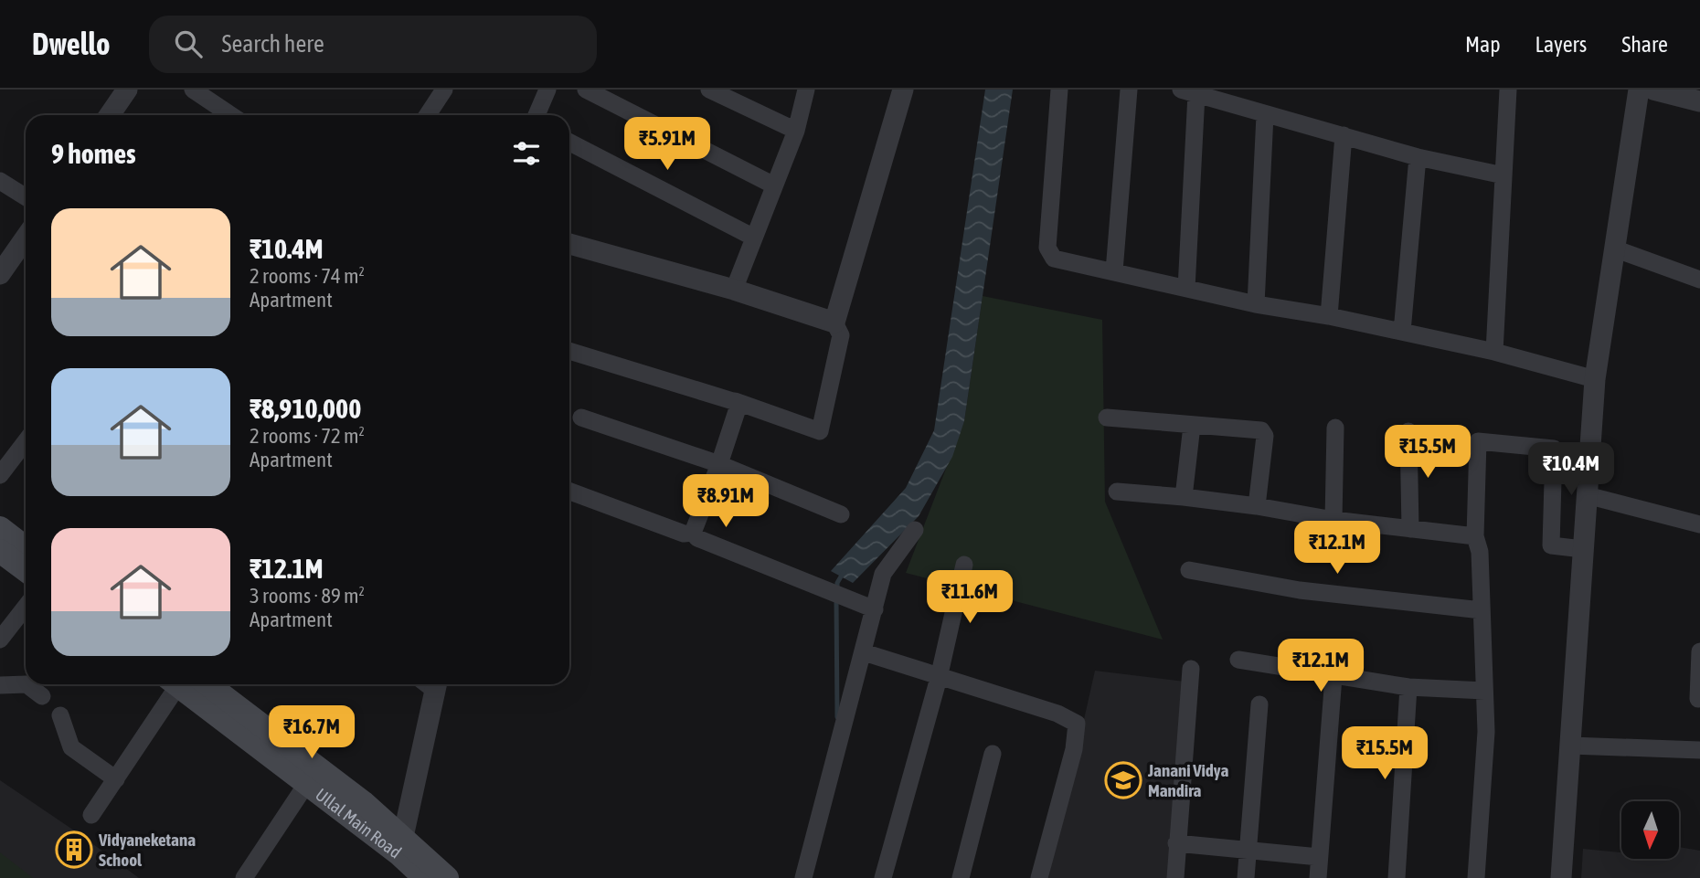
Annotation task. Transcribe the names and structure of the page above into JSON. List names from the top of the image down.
{
  "streets": {
    "main road": ["Ullal Main Road"]
  },
  "places": {
    "school or university": ["Janani Vidya Mandira"],
    "building": ["Vidyaneketana School"]
  },
  "north": "bottom",
  "page": {
    "header": "Dwello",
    "search": "Search here",
    "nav": ["Map", "Layers", "Share"],
    "heading": "9 homes",
    "price": [
      "₹5.91M",
      "₹15.5M",
      "₹10.4M",
      "₹8.91M",
      "₹12.1M",
      "₹11.6M",
      "₹12.1M",
      "₹16.7M",
      "₹15.5M"
    ],
    "list": [
      {
        "name": "₹10.4M",
        "note": "2 rooms · 74 m² · Apartment"
      },
      {
        "name": "₹8,910,000",
        "note": "2 rooms · 72 m² · Apartment"
      },
      {
        "name": "₹12.1M",
        "note": "3 rooms · 89 m² · Apartment"
      }
    ]
  }
}
